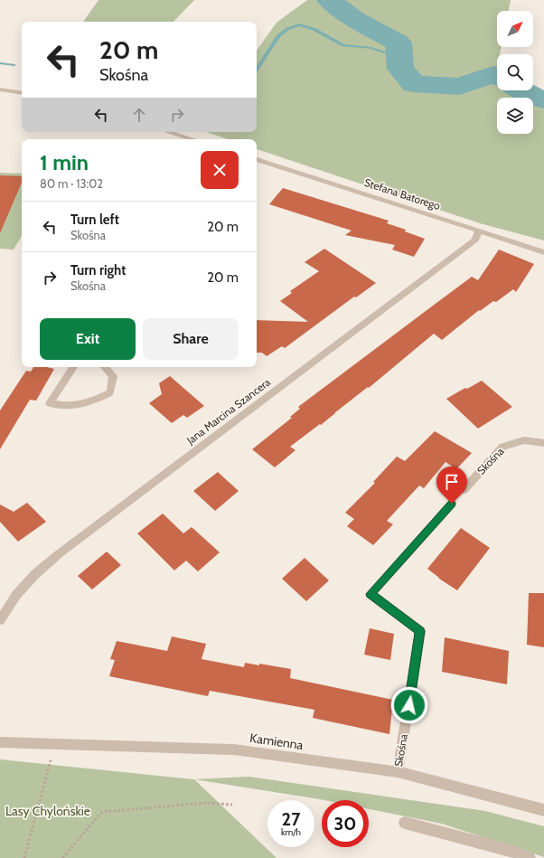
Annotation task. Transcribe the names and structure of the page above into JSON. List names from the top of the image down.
{
  "streets": {
    "street": [
      "Stefana Batorego",
      "Jana Marcina Szancera",
      "Skośna",
      "Kamienna"
    ]
  },
  "crossings": [
    ["Stefana Batorego", "Jana Marcina Szancera"],
    ["Skośna", "Kamienna"]
  ],
  "parks": ["Lasy Chylońskie"],
  "north": "top right",
  "page": {
    "turn": ["20 m", "Skośna"],
    "heading": ["1 min", "80 m · 13:02"],
    "list": [
      {
        "name": "Turn left",
        "note": "Skośna",
        "value": "20 m"
      },
      {
        "name": "Turn right",
        "note": "Skośna",
        "value": "20 m"
      }
    ],
    "buttons": ["Exit", "Share"],
    "speed": "27 km/h",
    "limit": "30"
  }
}
